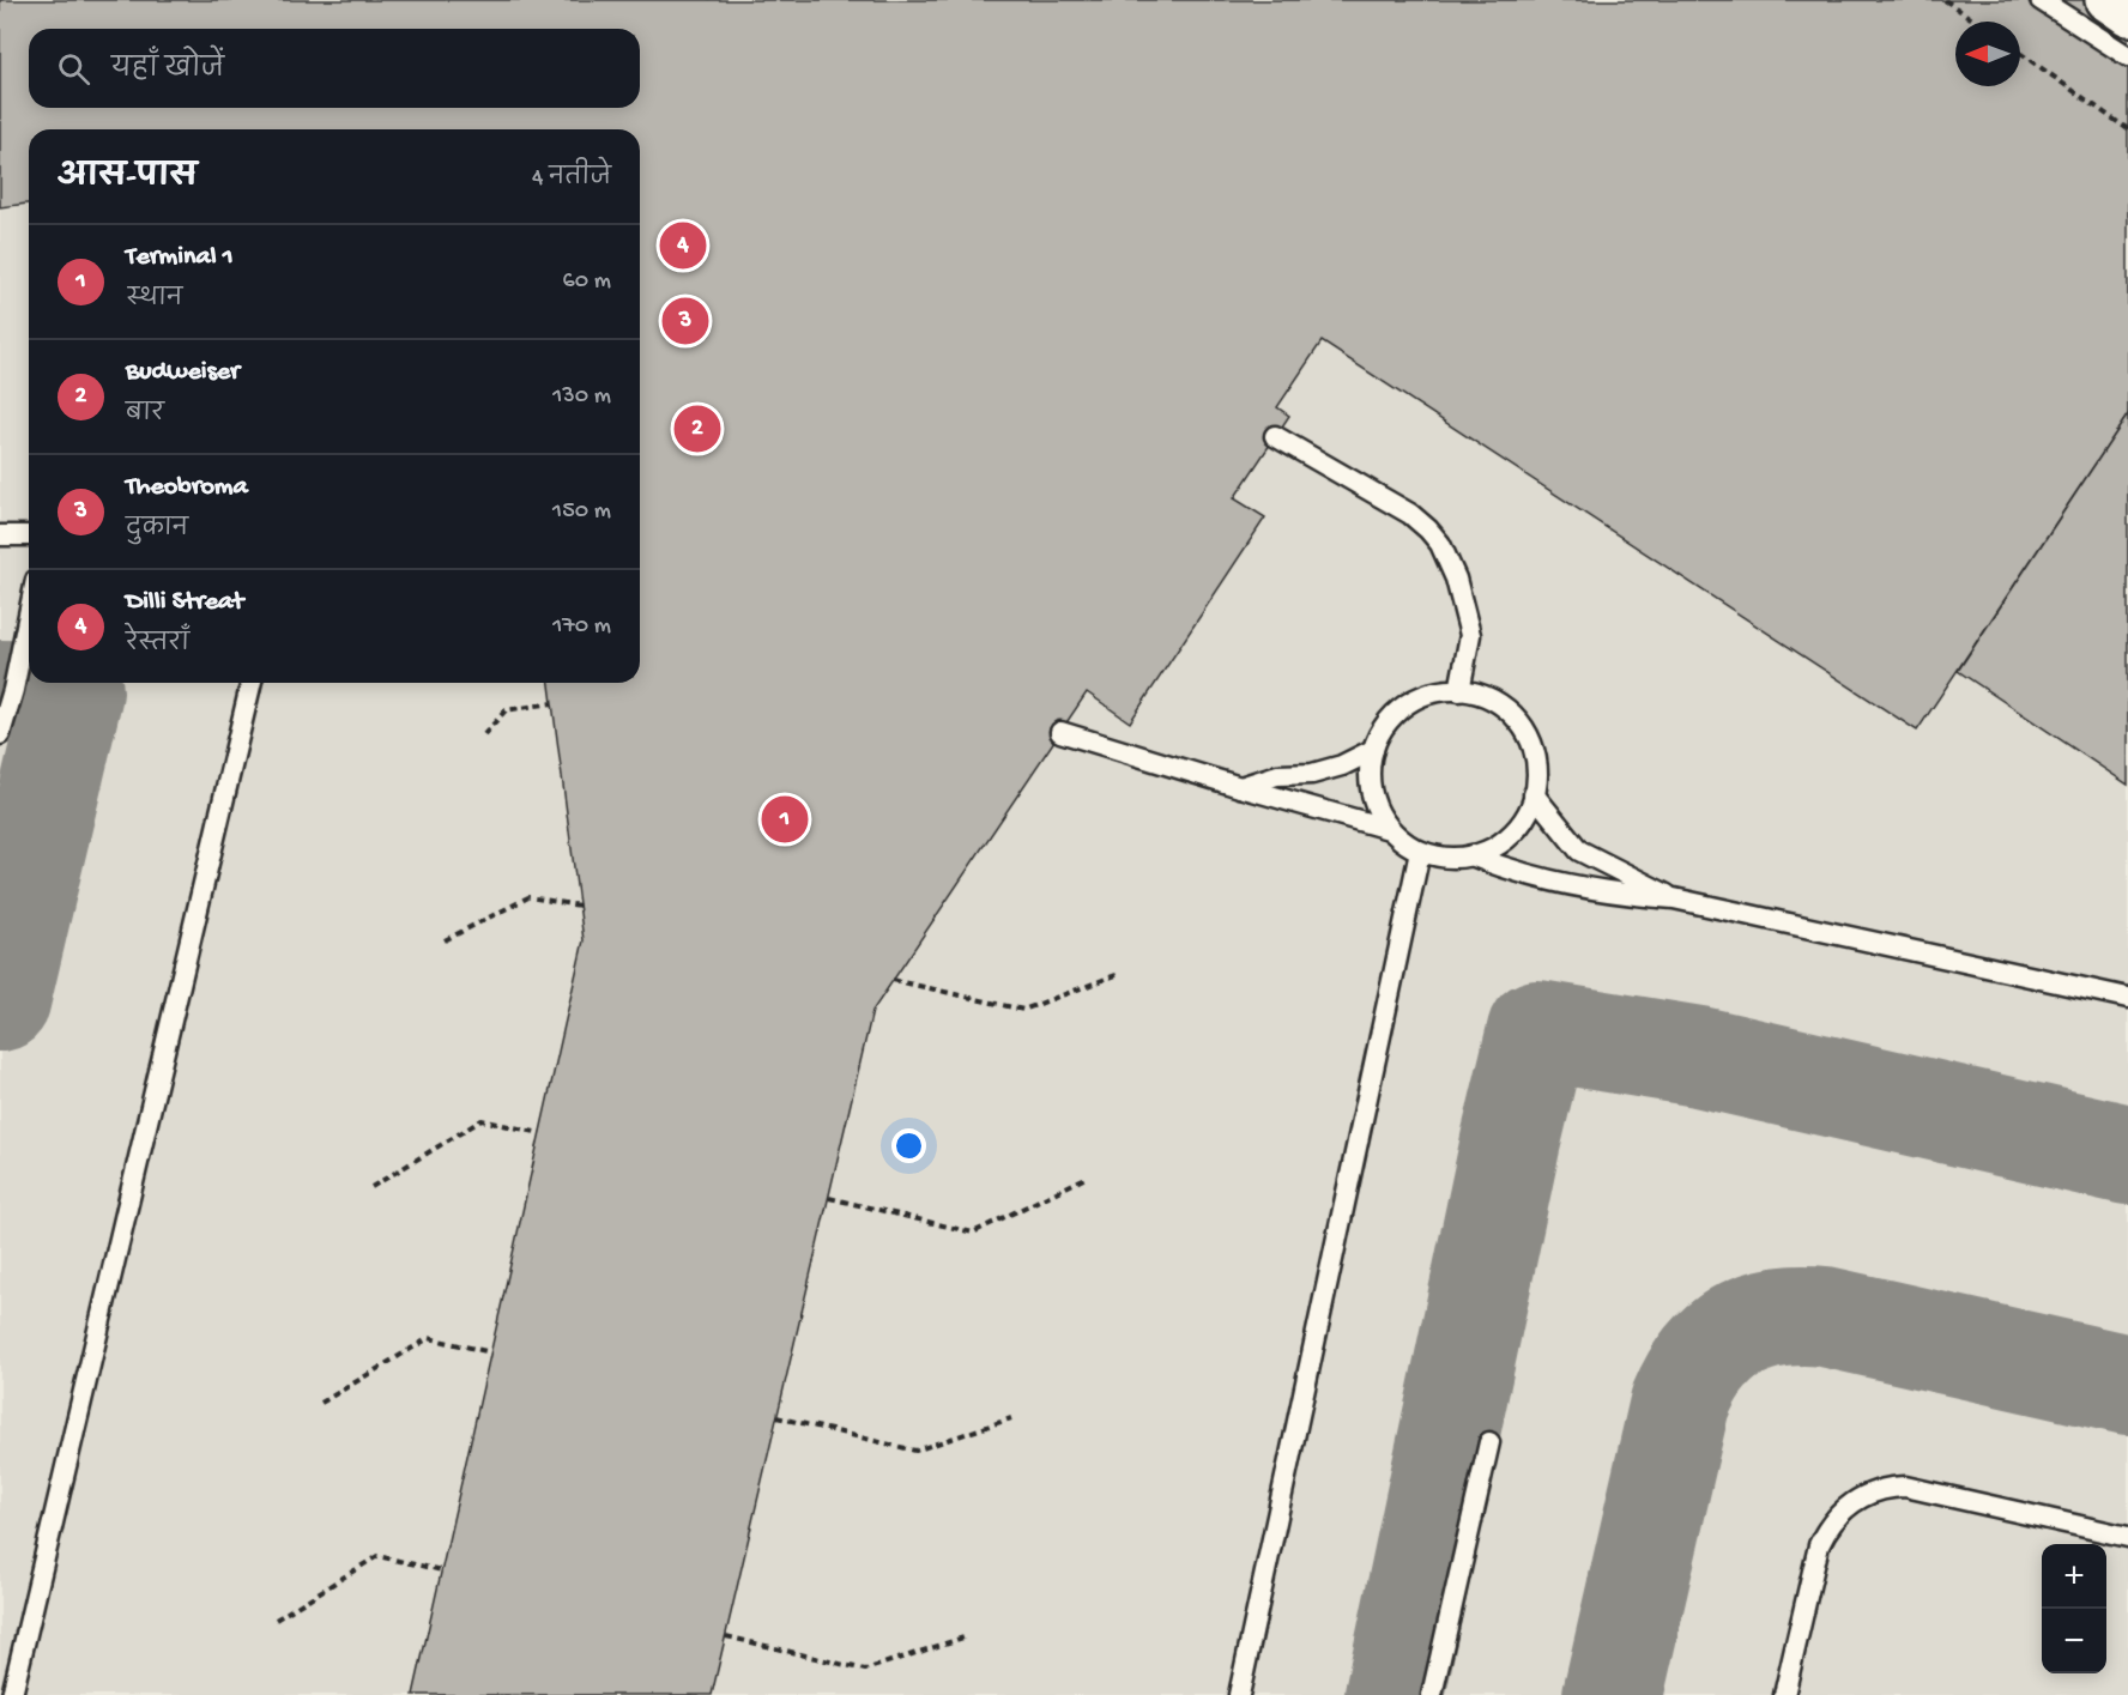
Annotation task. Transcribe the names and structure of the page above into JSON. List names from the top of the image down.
{
  "north": "left",
  "page": {
    "search": "यहाँ खोजें",
    "heading": ["आस-पास", "4 नतीजे"],
    "pins": [
      "4",
      "3",
      "2",
      "1"
    ],
    "list": [
      {
        "mark": "1",
        "name": "Terminal 1",
        "note": "स्थान",
        "value": "60 m"
      },
      {
        "mark": "2",
        "name": "Budweiser",
        "note": "बार",
        "value": "130 m"
      },
      {
        "mark": "3",
        "name": "Theobroma",
        "note": "दुकान",
        "value": "150 m"
      },
      {
        "mark": "4",
        "name": "Dilli Streat",
        "note": "रेस्तराँ",
        "value": "170 m"
      }
    ],
    "map_buttons": ["+", "−"]
  }
}
